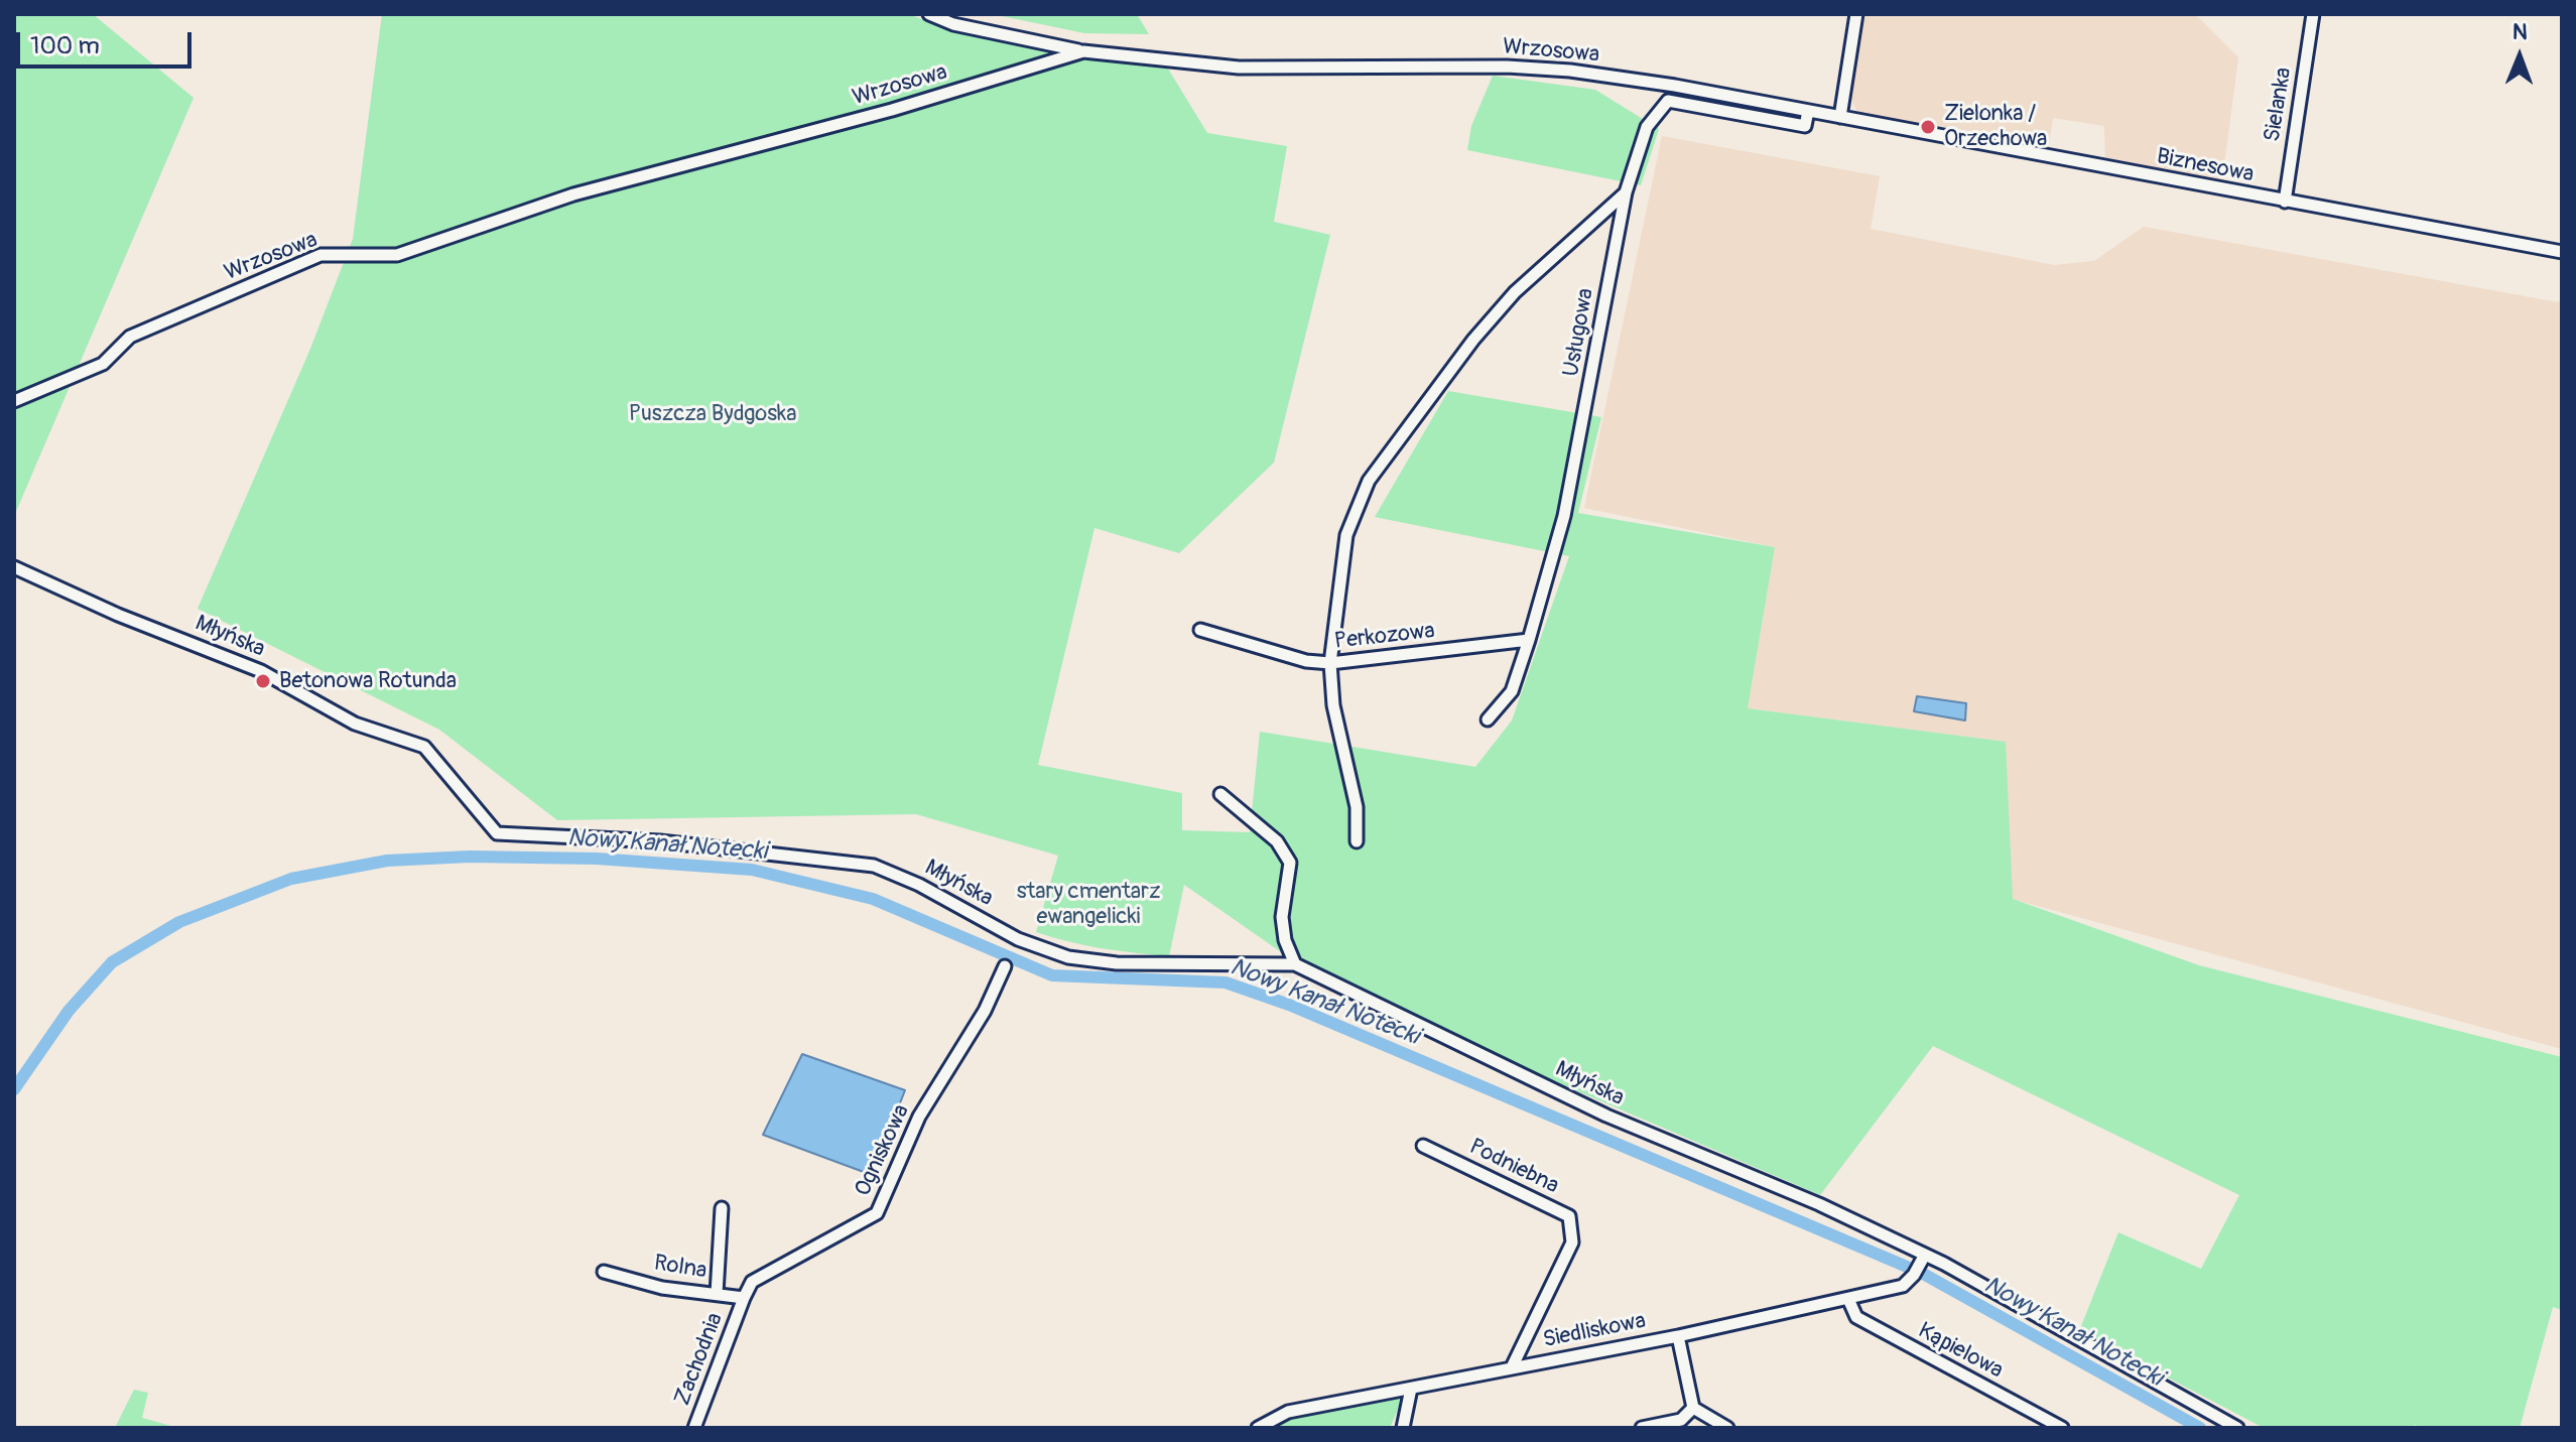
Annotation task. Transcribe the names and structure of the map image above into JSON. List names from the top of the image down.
{
  "streets": {
    "street": [
      "Wrzosowa",
      "Sielanka",
      "Biznesowa",
      "Usługowa",
      "Młyńska",
      "Perkozowa",
      "Ogniskowa",
      "Podniebna",
      "Rolna",
      "Siedliskowa",
      "Kąpielowa",
      "Zachodnia"
    ]
  },
  "crossings": [
    ["Wrzosowa", "Biznesowa"],
    ["Wrzosowa", "Usługowa"],
    ["Sielanka", "Biznesowa"],
    ["Usługowa", "Perkozowa"],
    ["Młyńska", "Siedliskowa"],
    ["Ogniskowa", "Rolna"],
    ["Ogniskowa", "Zachodnia"],
    ["Podniebna", "Siedliskowa"],
    ["Rolna", "Zachodnia"],
    ["Siedliskowa", "Kąpielowa"]
  ],
  "water": ["Nowy Kanał Notecki"],
  "parks": ["Puszcza Bydgoska", "stary cmentarz ewangelicki"],
  "places": ["Zielonka / Orzechowa", "Betonowa Rotunda"],
  "scale_bar": "100 m",
  "north": "top"
}
